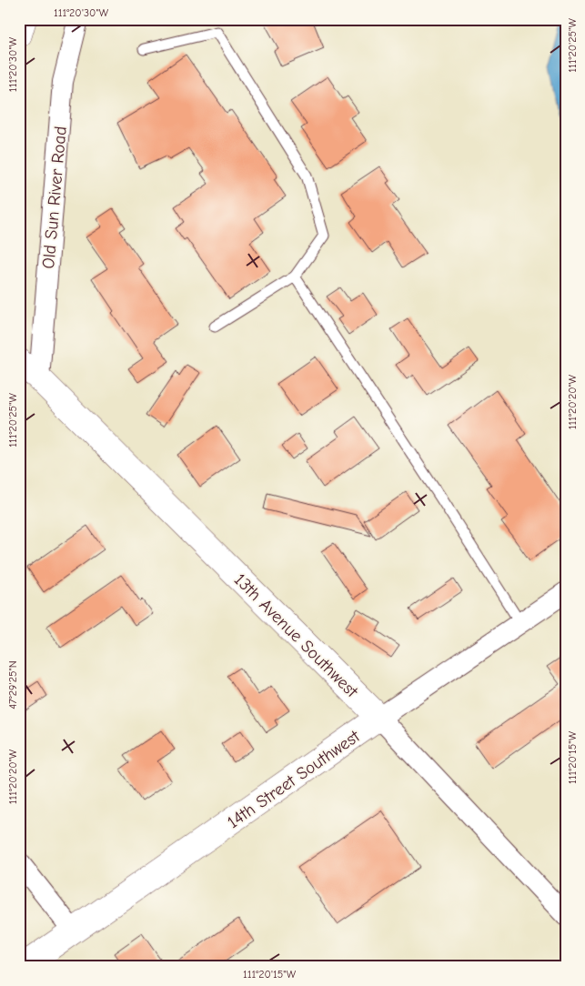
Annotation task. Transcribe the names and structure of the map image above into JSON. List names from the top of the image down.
{
  "streets": {
    "street": ["Old Sun River Road", "13th Avenue Southwest", "14th Street Southwest"]
  },
  "crossings": [
    ["Old Sun River Road", "13th Avenue Southwest"],
    ["13th Avenue Southwest", "14th Street Southwest"]
  ],
  "coordinates": [
    "111°20'30\"W",
    "111°20'25\"W",
    "111°20'20\"W",
    "47°29'25\"N",
    "111°20'15\"W"
  ]
}
